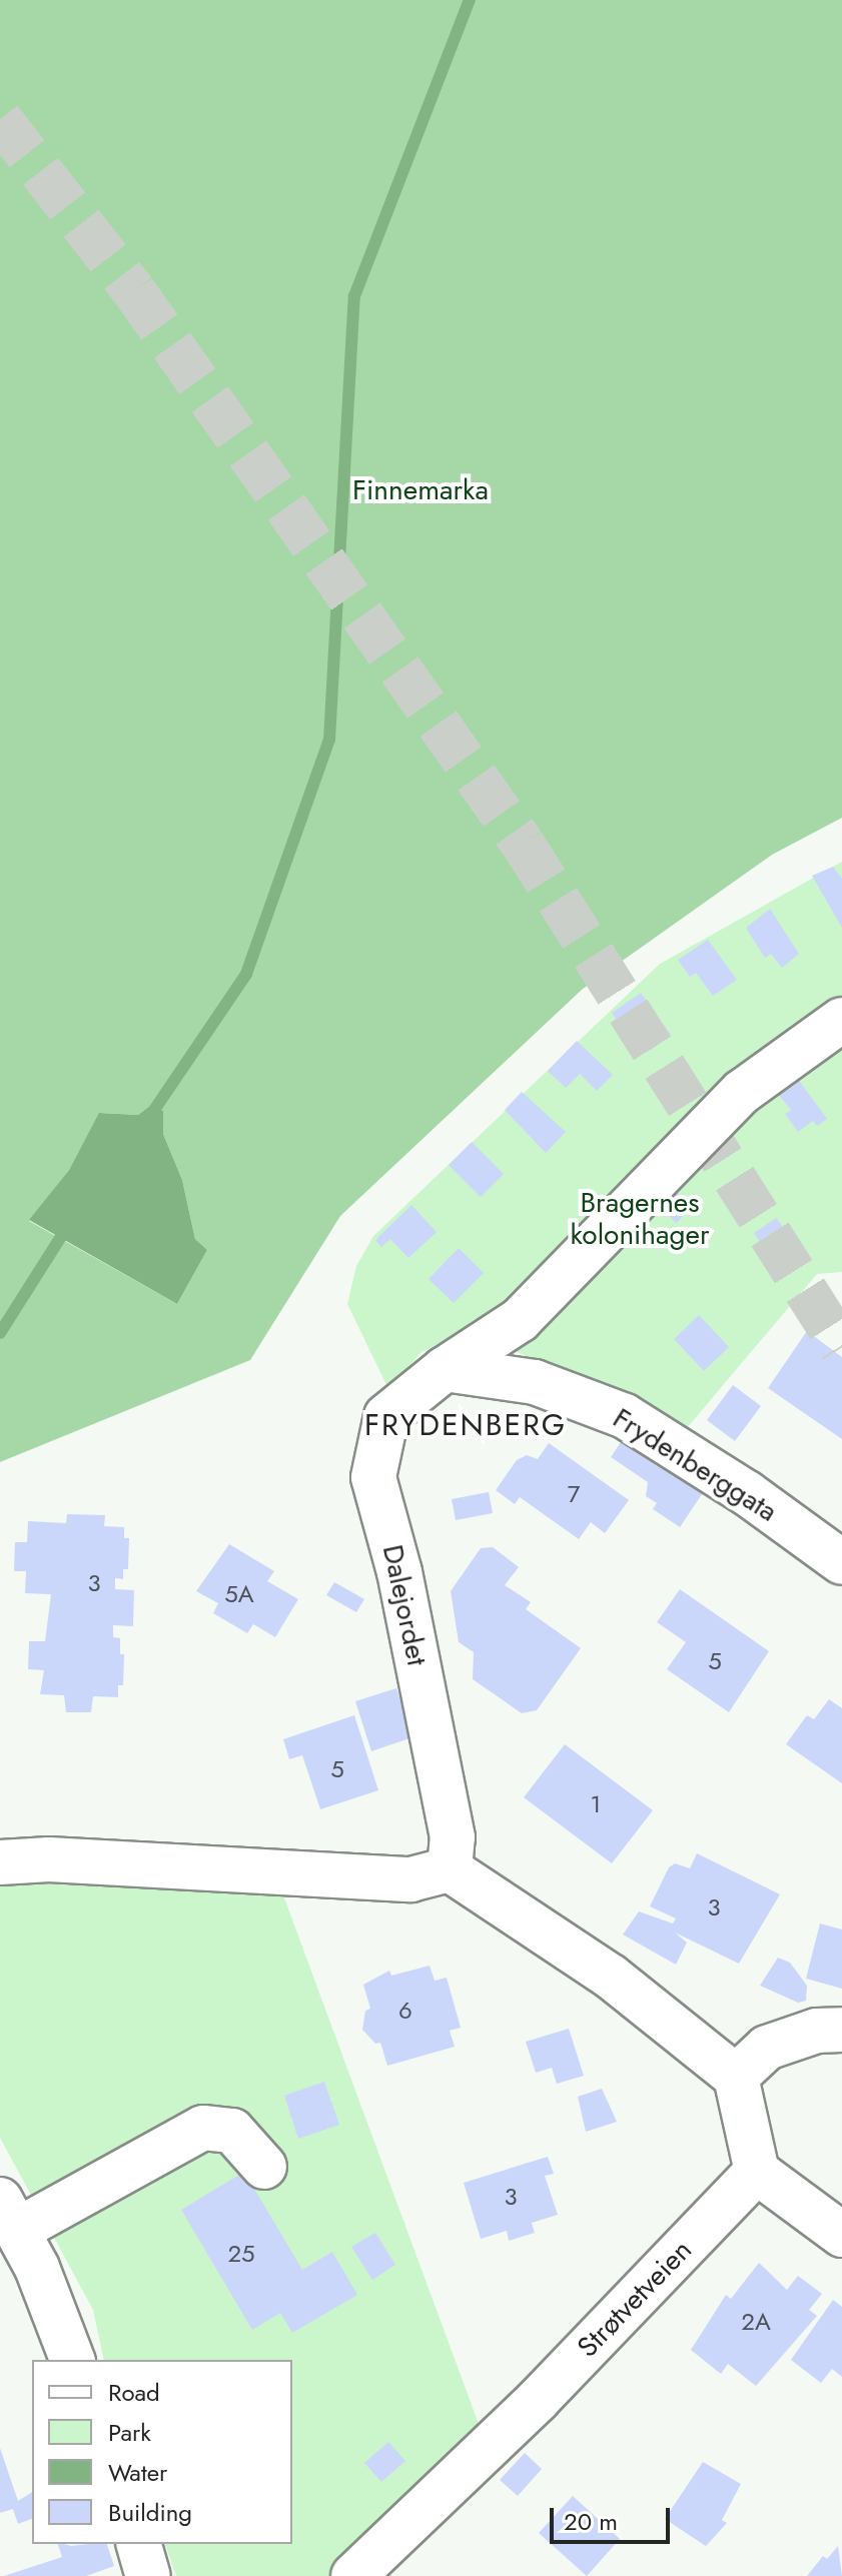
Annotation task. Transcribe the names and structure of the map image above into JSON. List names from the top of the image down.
{
  "streets": {
    "street": ["Frydenberggata", "Dalejordet", "Strøtvetveien"]
  },
  "crossings": [
    ["Frydenberggata", "Dalejordet"]
  ],
  "districts": ["FRYDENBERG"],
  "parks": ["Finnemarka", "Bragernes kolonihager"],
  "house_numbers": [
    "7",
    "3",
    "5A",
    "5",
    "5",
    "1",
    "3",
    "6",
    "3",
    "25",
    "2A"
  ],
  "legend": [
    "Road",
    "Park",
    "Water",
    "Building"
  ],
  "scale_bar": "20 m"
}
